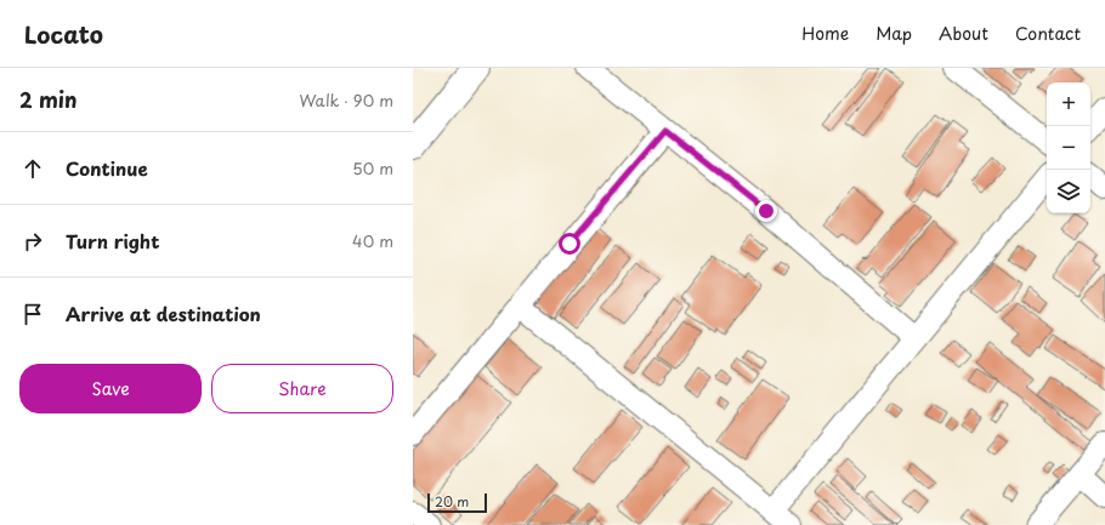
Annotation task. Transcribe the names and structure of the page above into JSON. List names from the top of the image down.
{
  "scale_bar": "20 m",
  "page": {
    "header": "Locato",
    "nav": [
      "Home",
      "Map",
      "About",
      "Contact"
    ],
    "heading": ["2 min", "Walk · 90 m"],
    "map_buttons": ["+", "−"],
    "list": [
      ["Continue", "50 m"],
      ["Turn right", "40 m"],
      "Arrive at destination"
    ],
    "buttons": ["Save", "Share"],
    "scale": "20 m"
  }
}
